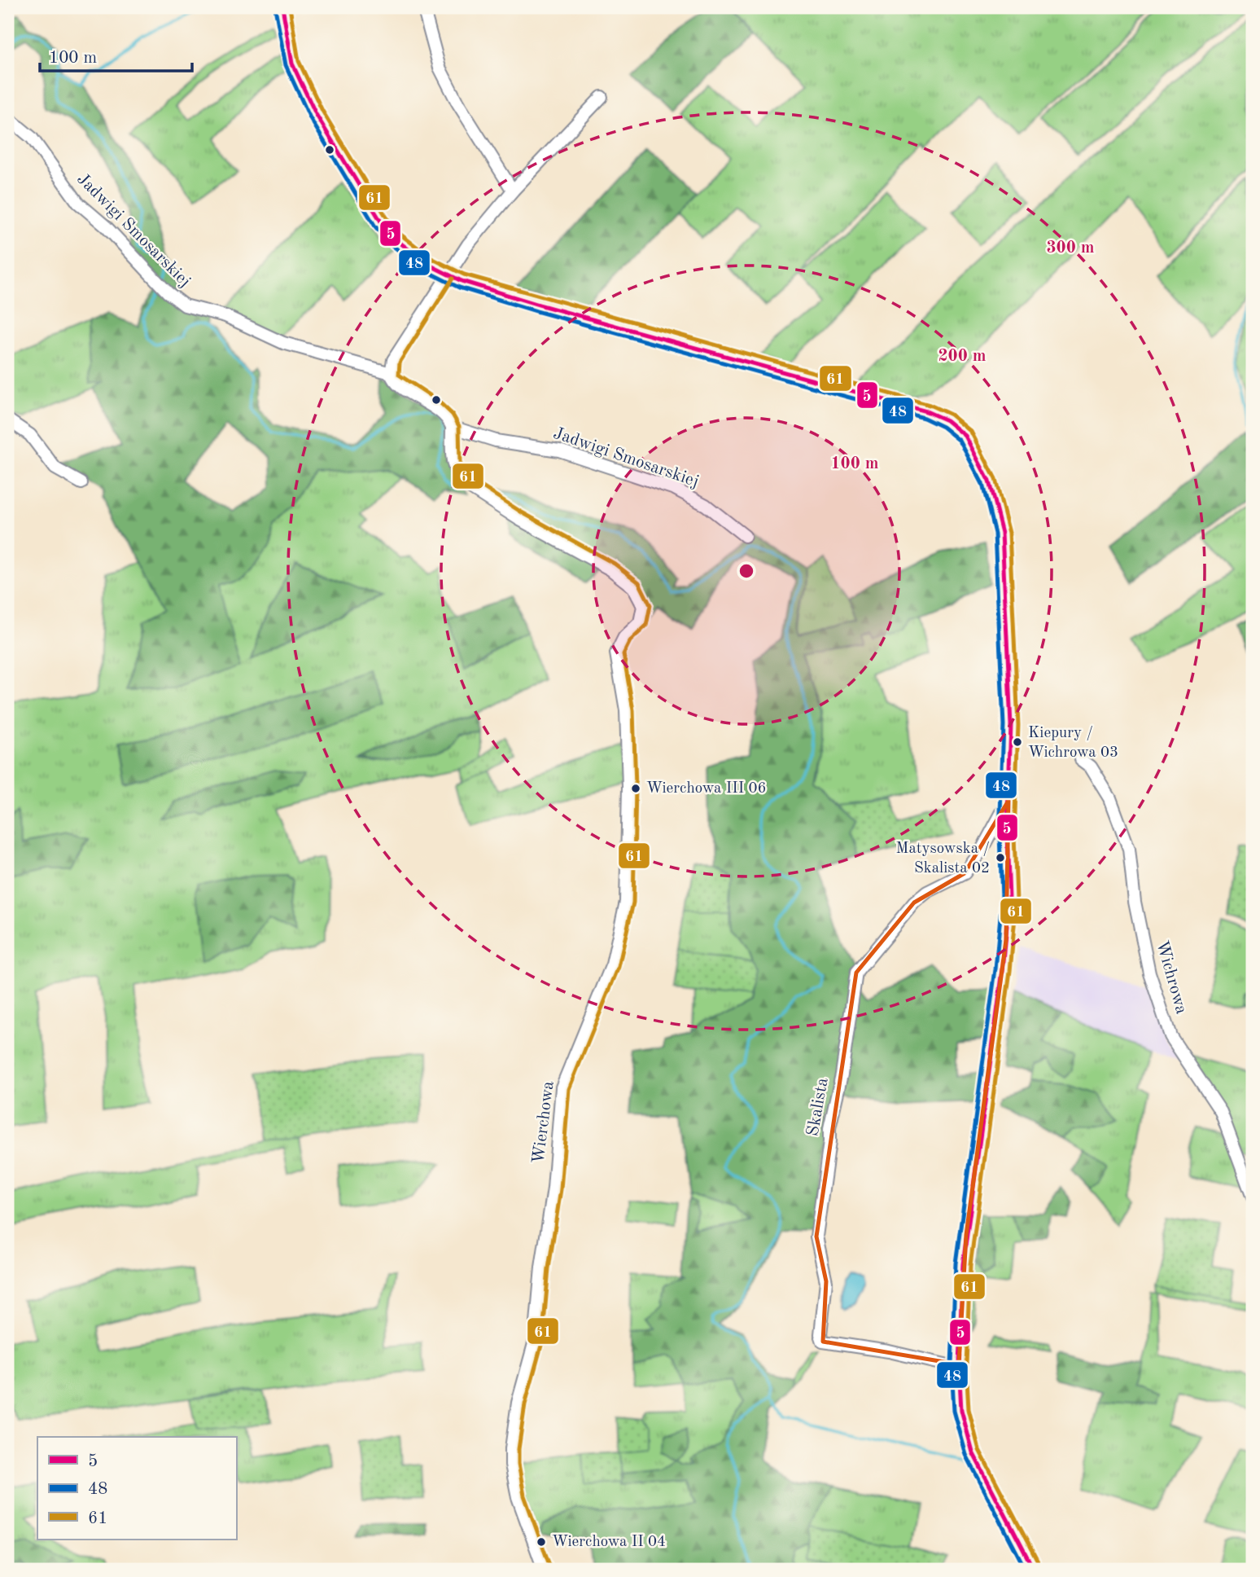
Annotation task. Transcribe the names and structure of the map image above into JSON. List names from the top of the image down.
{
  "streets": {
    "street": [
      "Jadwigi Smosarskiej",
      "Wichrowa",
      "Skalista",
      "Wierchowa"
    ]
  },
  "crossings": [
    ["Jadwigi Smosarskiej", "Wierchowa"]
  ],
  "places": [
    "Kiepury / Wichrowa 03",
    "Wierchowa III 06",
    "Matysowska / Skalista 02",
    "Wierchowa II 04"
  ],
  "lines": ["transit line 5", "transit line 61", "transit line 48"],
  "legend": ["5", "48", "61"],
  "scale_bar": "100 m",
  "rings": ["300 m", "200 m", "100 m"]
}
